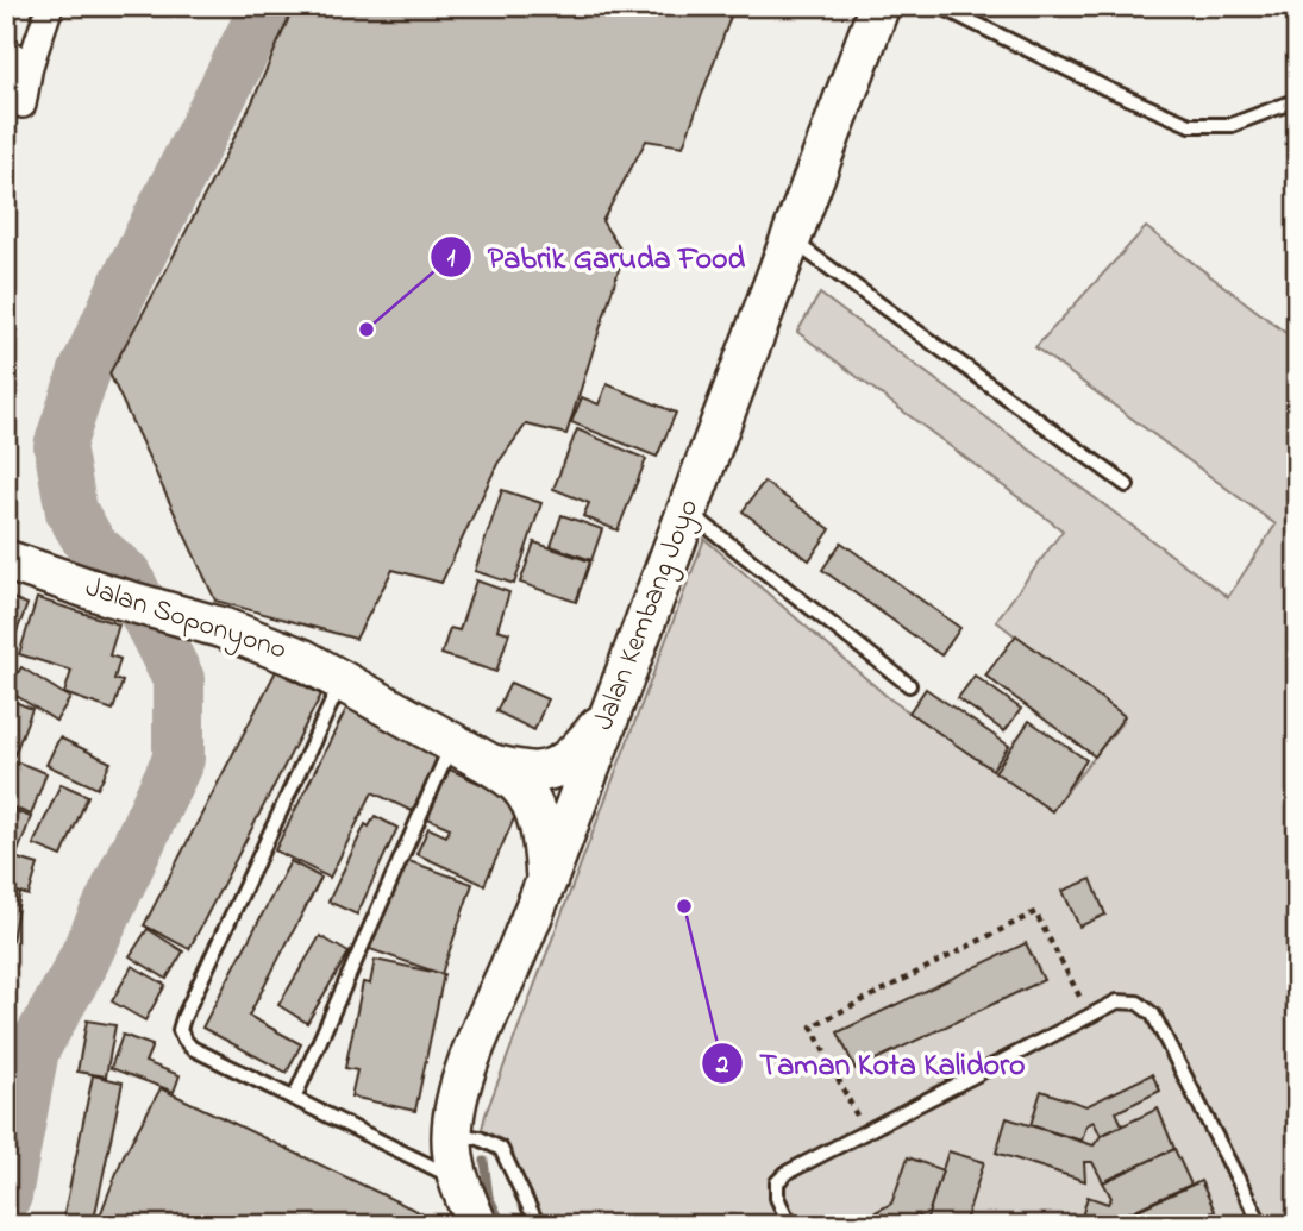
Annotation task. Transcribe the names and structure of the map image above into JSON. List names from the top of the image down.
{
  "streets": {
    "main road": ["Jalan Kembang Joyo", "Jalan Soponyono"]
  },
  "places": ["Pabrik Garuda Food", "Taman Kota Kalidoro"]
}
